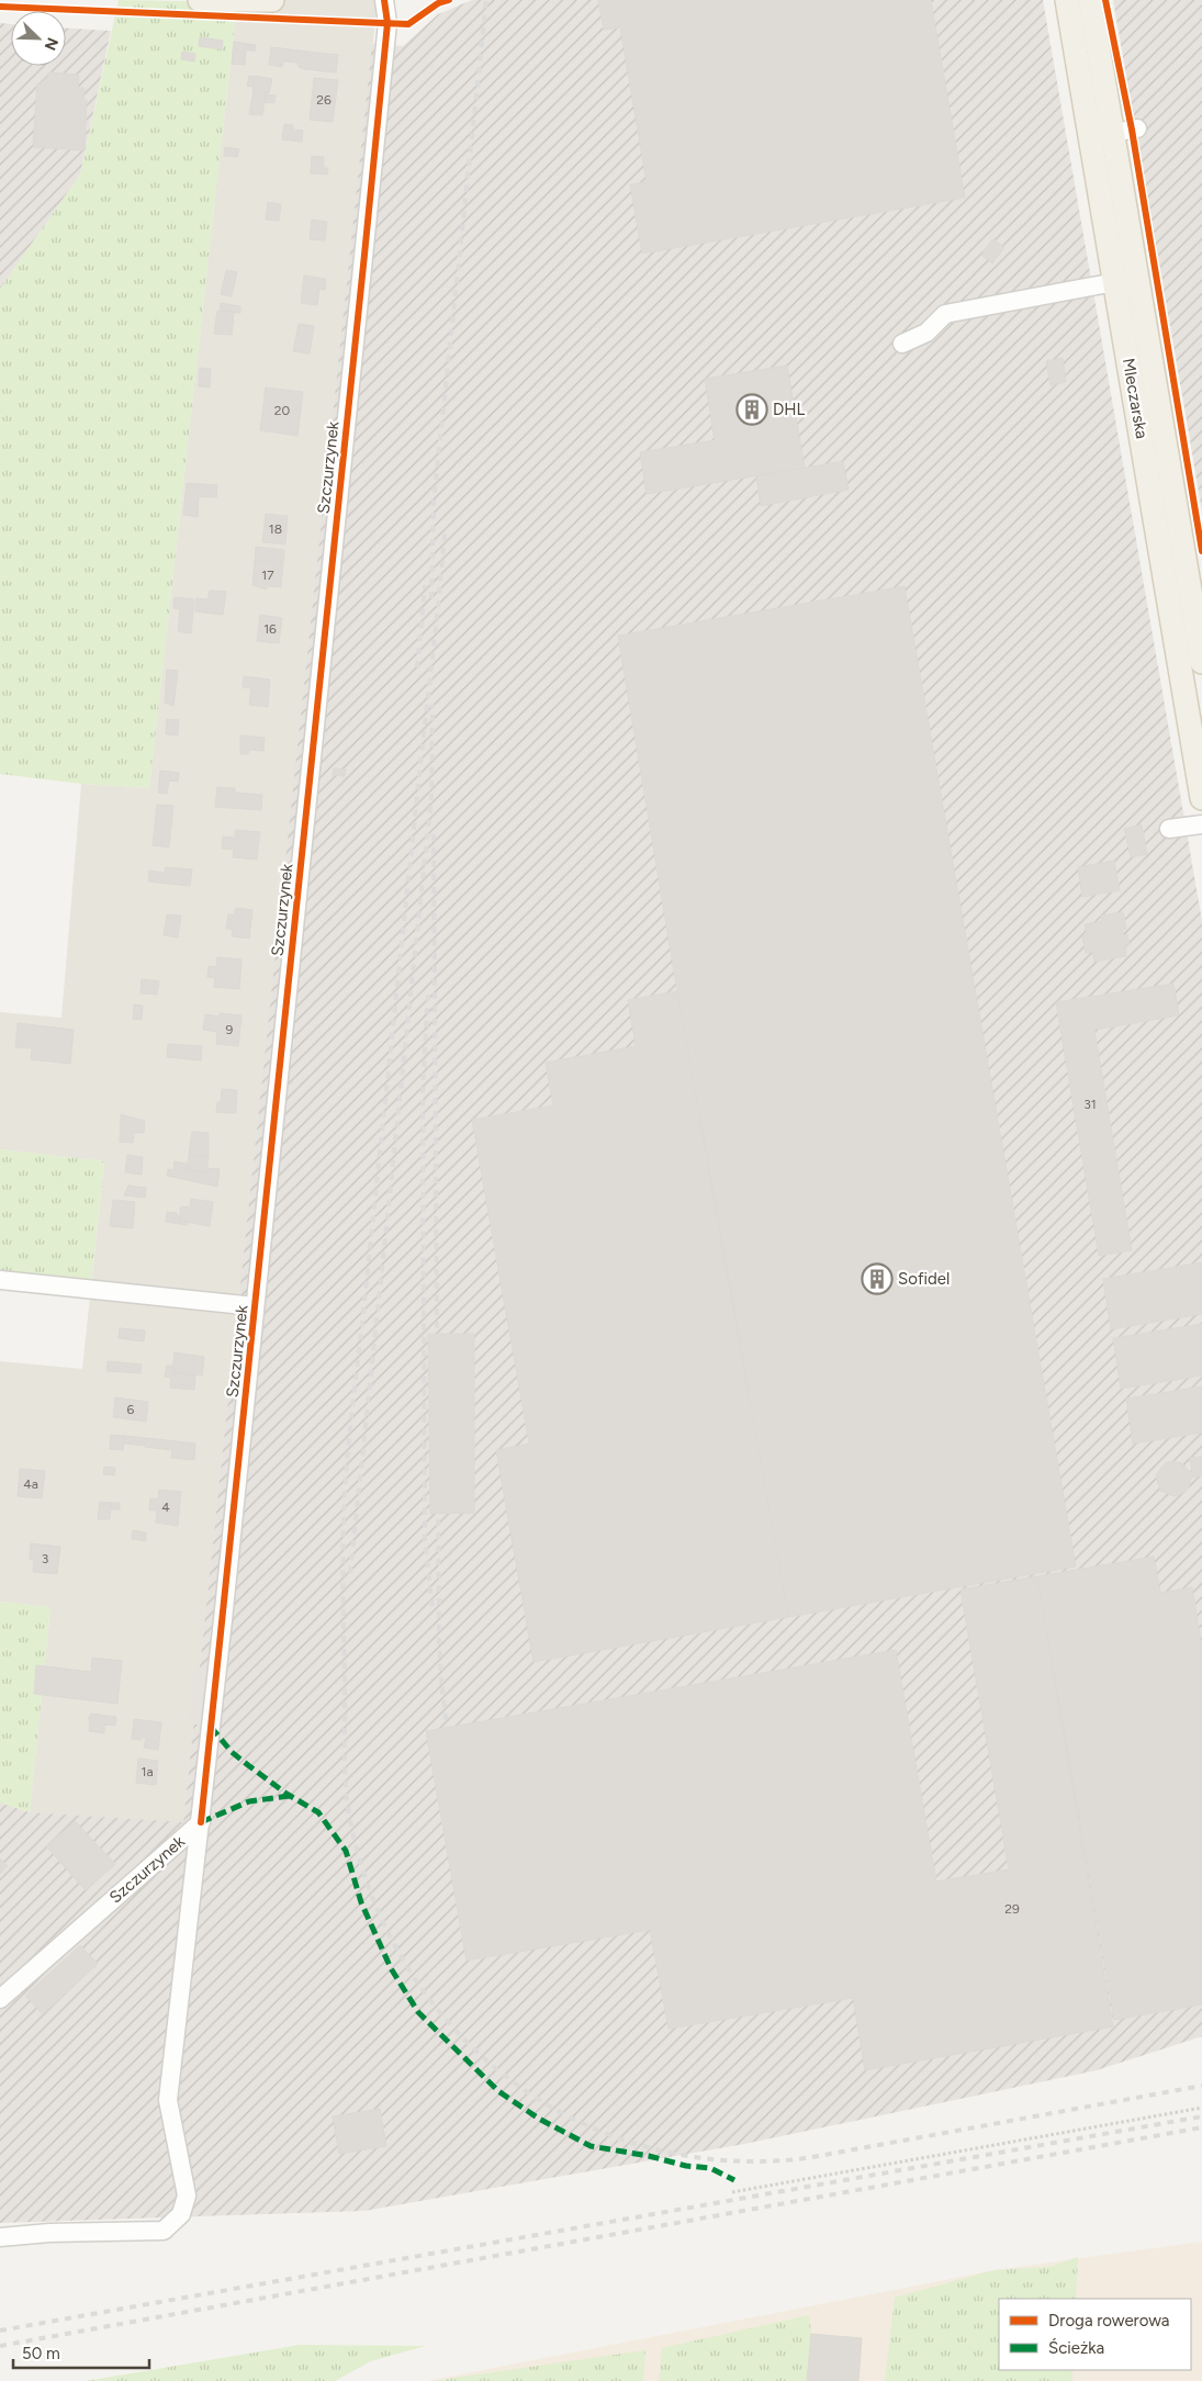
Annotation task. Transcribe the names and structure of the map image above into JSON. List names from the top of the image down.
{
  "streets": {
    "main road": ["Mleczarska"],
    "street": ["Szczurzynek"]
  },
  "places": {
    "building": ["DHL", "Sofidel"]
  },
  "house_numbers": [
    "26",
    "20",
    "18",
    "17",
    "16",
    "9",
    "31",
    "6",
    "4a",
    "4",
    "3",
    "1a",
    "29"
  ],
  "legend": ["Droga rowerowa", "Ścieżka"],
  "scale_bar": "50 m",
  "north": "bottom right"
}
